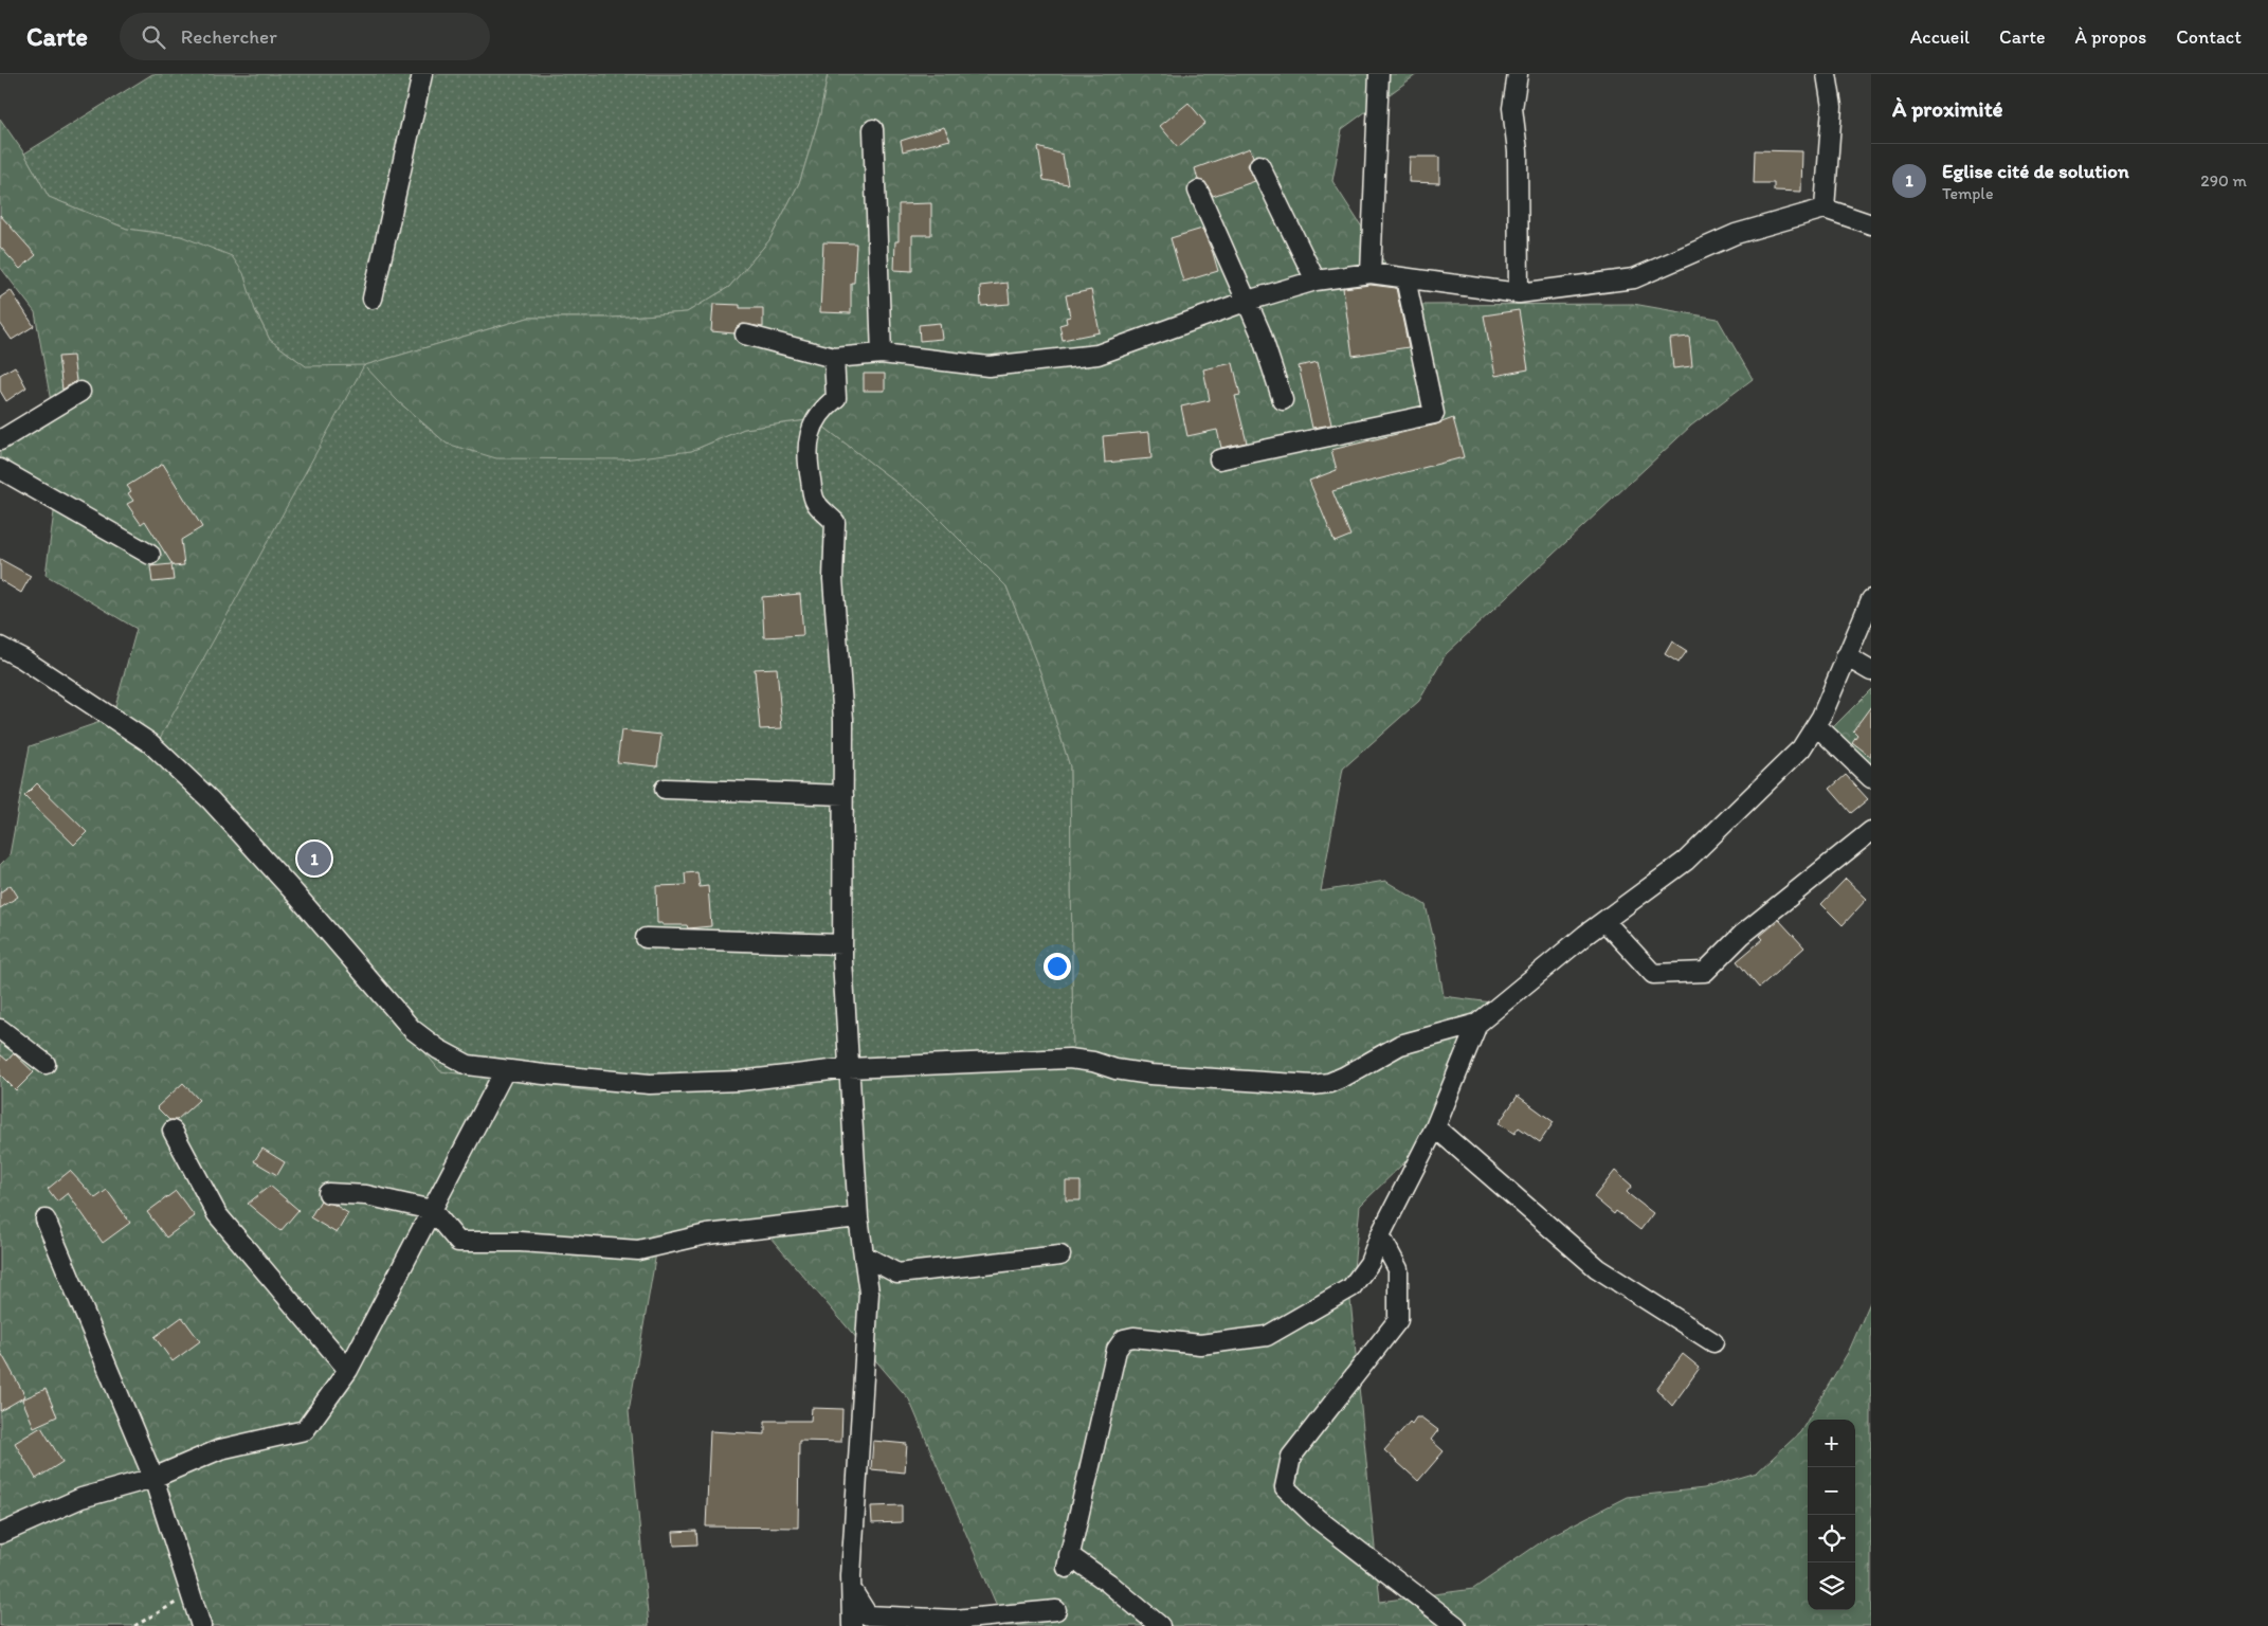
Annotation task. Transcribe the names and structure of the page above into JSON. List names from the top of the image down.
{
  "page": {
    "header": "Carte",
    "search": "Rechercher",
    "nav": [
      "Accueil",
      "Carte",
      "À propos",
      "Contact"
    ],
    "heading": "À proximité",
    "list": [
      {
        "mark": "1",
        "name": "Eglise cité de solution",
        "note": "Temple",
        "value": "290 m"
      }
    ],
    "pins": "1",
    "map_buttons": ["+", "−"]
  }
}
